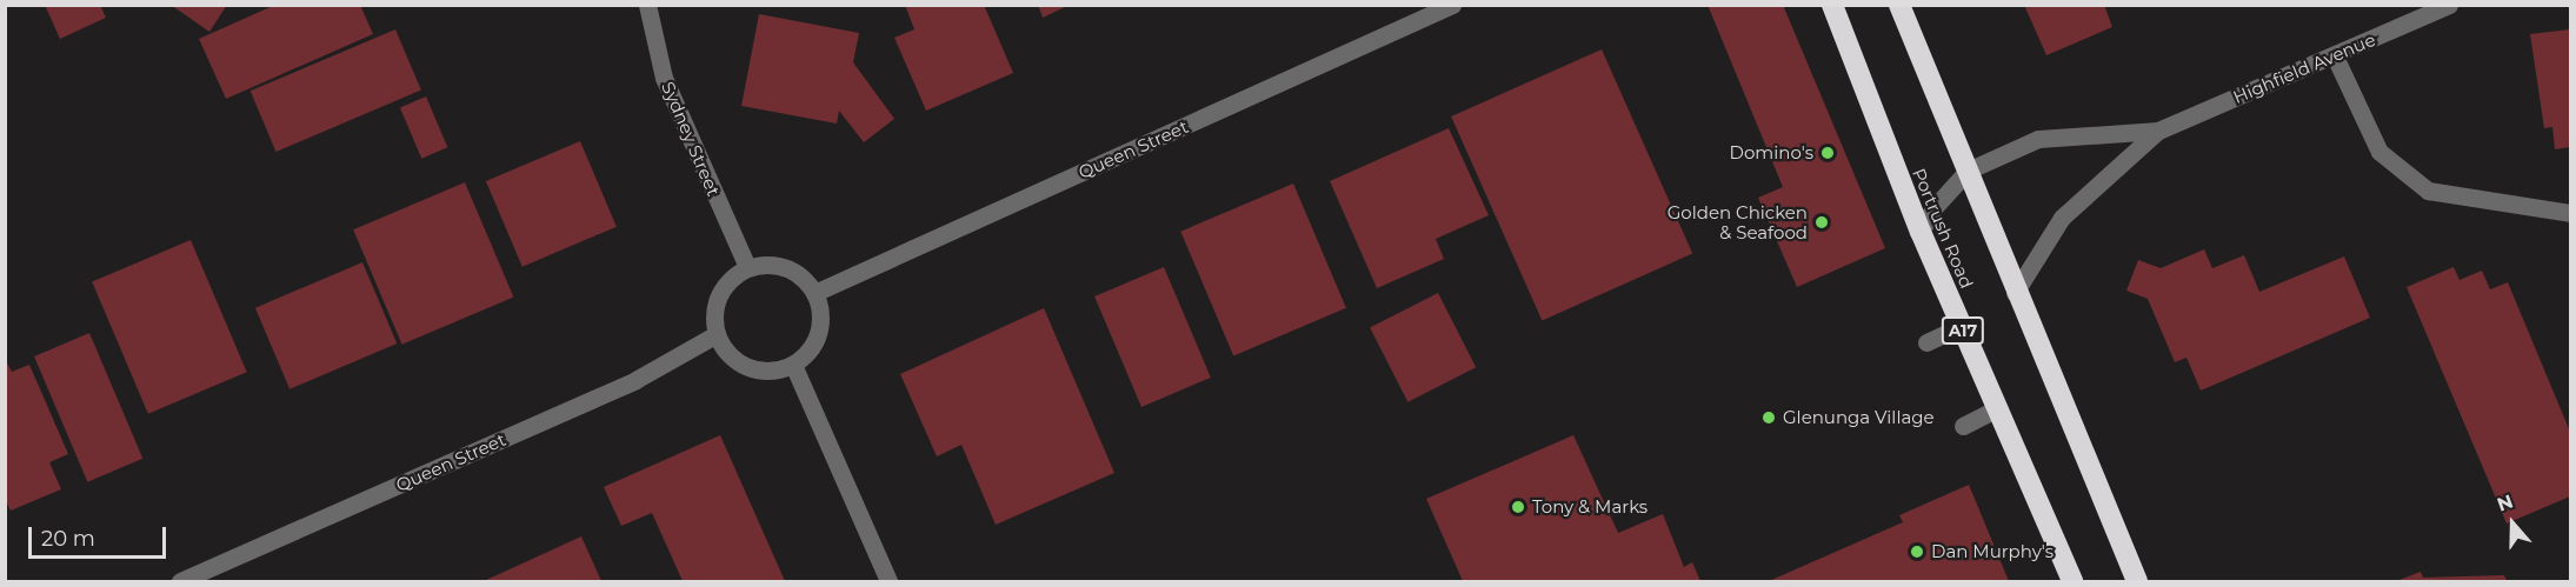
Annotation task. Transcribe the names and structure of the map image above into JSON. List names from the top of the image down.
{
  "streets": {
    "highway": ["Portrush Road", "A17"],
    "street": ["Highfield Avenue", "Sydney Street", "Queen Street"]
  },
  "crossings": [
    ["Highfield Avenue", "Portrush Road"],
    ["Sydney Street", "Queen Street"]
  ],
  "places": [
    "Domino's",
    "Golden Chicken & Seafood",
    "Glenunga Village",
    "Tony & Marks",
    "Dan Murphy's"
  ],
  "scale_bar": "20 m",
  "north": "top"
}
